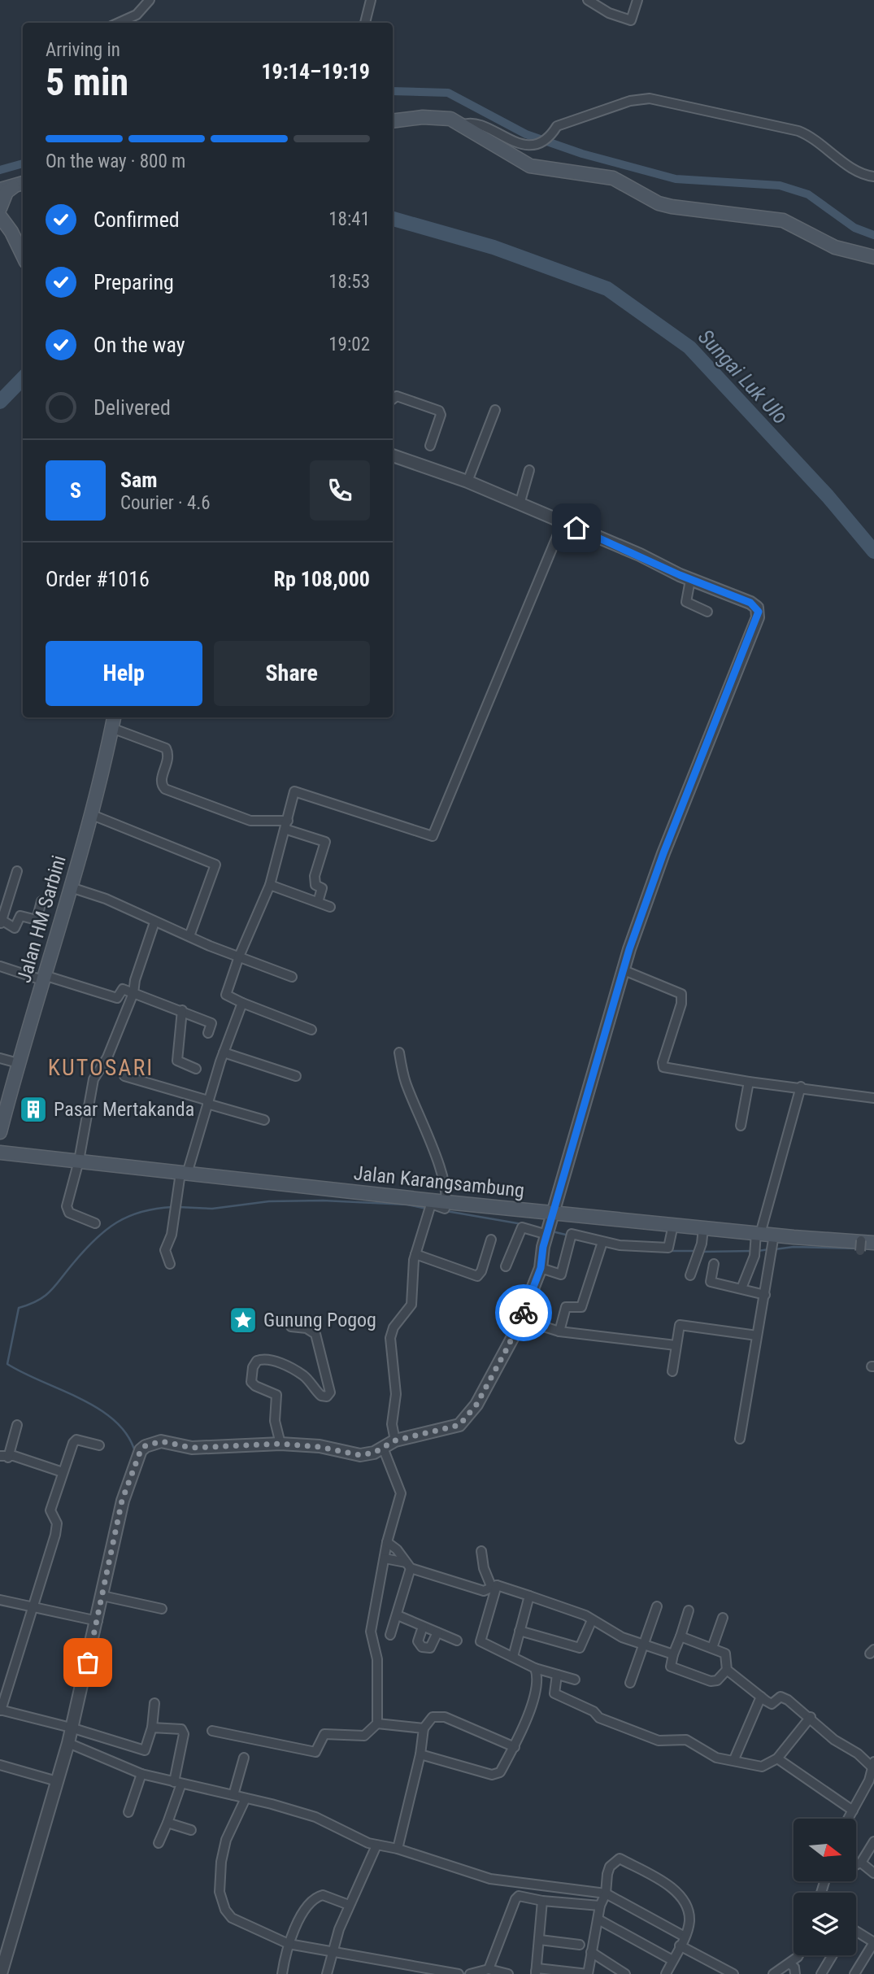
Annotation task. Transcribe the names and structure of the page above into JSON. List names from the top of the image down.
{
  "streets": {
    "main road": ["Jalan HM Sarbini", "Jalan Karangsambung"]
  },
  "districts": ["KUTOSARI"],
  "water": ["Sungai Luk Ulo"],
  "places": {
    "building": ["Pasar Mertakanda"],
    "place": ["Gunung Pogog"]
  },
  "north": "right",
  "page": {
    "heading": ["5 min", "Arriving in", "19:14–19:19"],
    "panel": [
      "Sam",
      "Courier · 4.6",
      "Order #1016",
      "Rp 108,000"
    ],
    "bar": "On the way · 800 m",
    "list": [
      ["Confirmed", "18:41"],
      ["Preparing", "18:53"],
      ["On the way", "19:02"],
      "Delivered"
    ],
    "round": "S",
    "buttons": ["Help", "Share"]
  }
}
